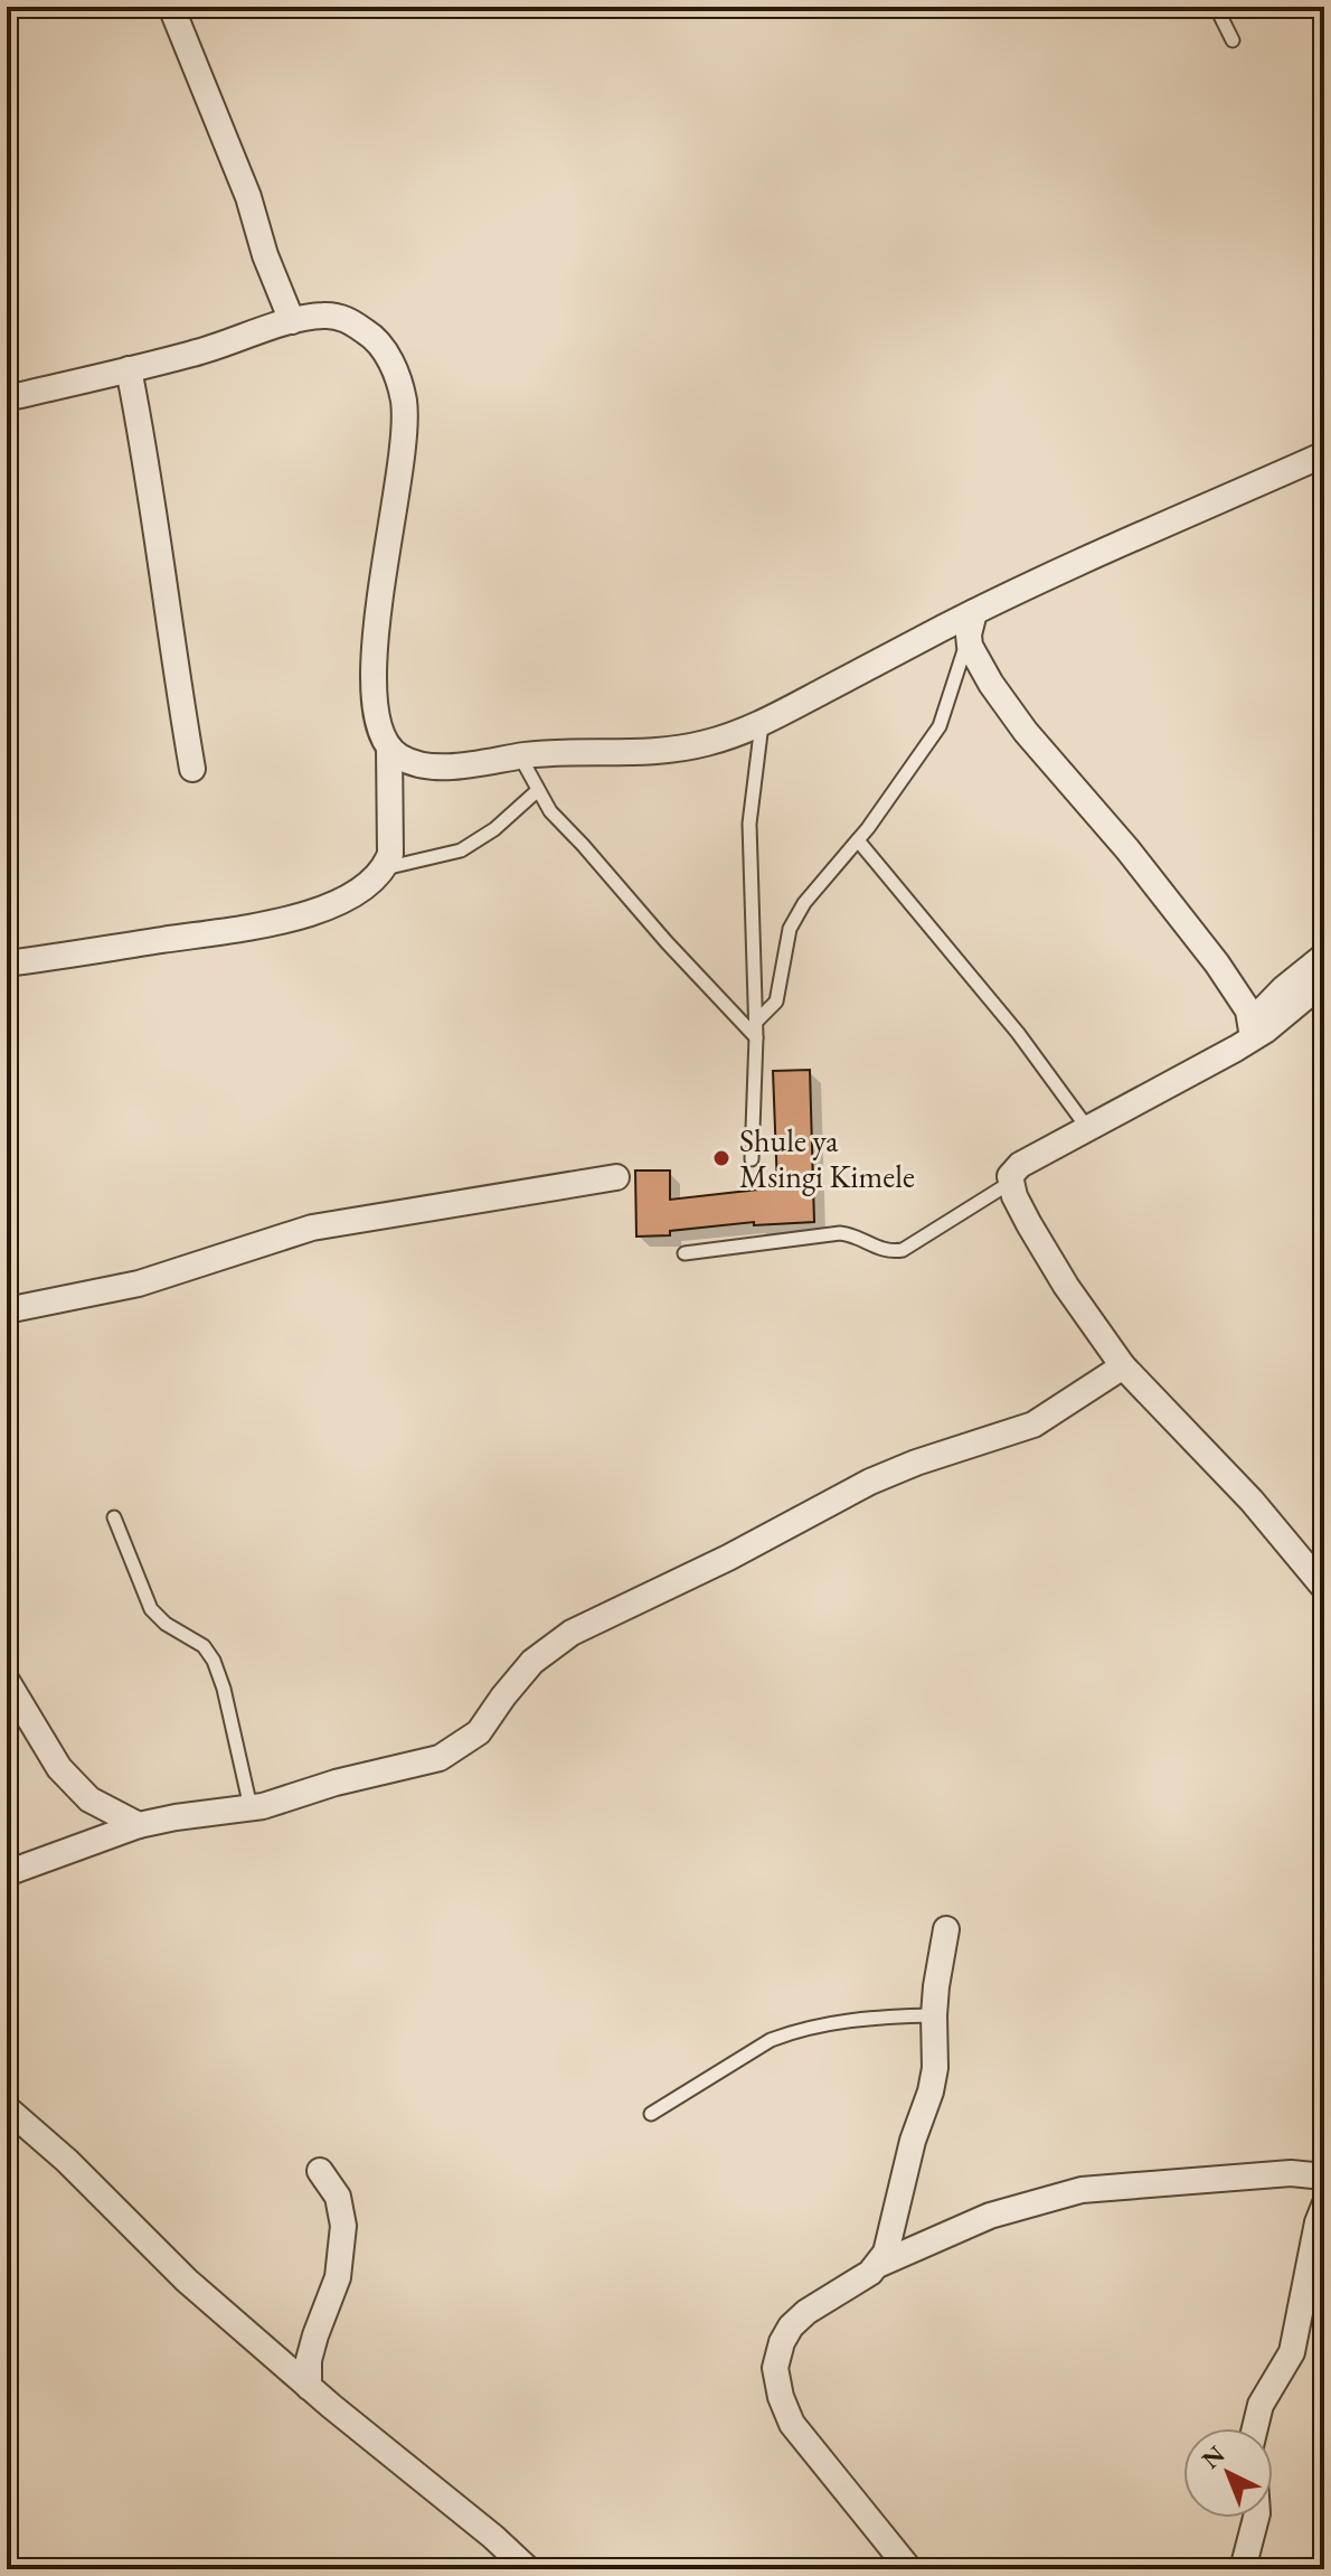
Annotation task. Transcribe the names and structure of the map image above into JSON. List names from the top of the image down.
{
  "places": ["Shule ya Msingi Kimele"],
  "north": "top left"
}
